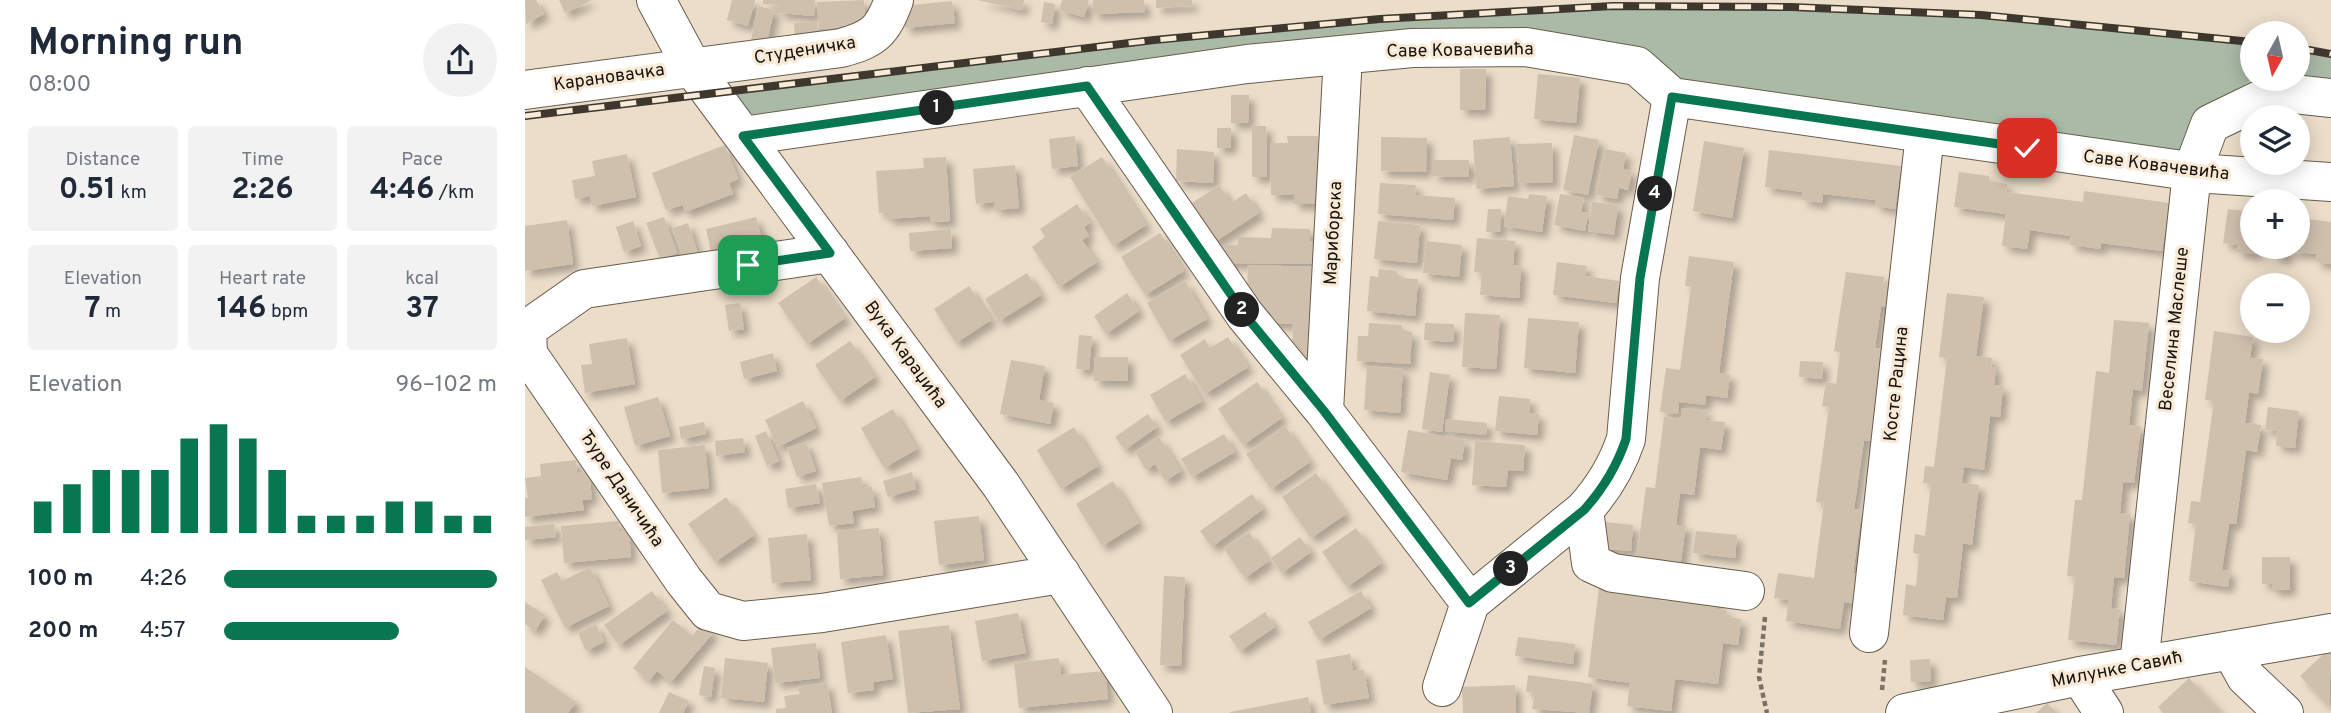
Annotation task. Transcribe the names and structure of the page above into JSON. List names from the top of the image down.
{
  "streets": {
    "street": [
      "Студеничка",
      "Саве Ковачевића",
      "Карановачка",
      "Мариборска",
      "Веселина Маслеше",
      "Вука Караџића",
      "Косте Рацина",
      "Ђуре Даничића",
      "Милунке Савић"
    ]
  },
  "crossings": [
    ["Студеничка", "Карановачка"],
    ["Студеничка", "Вука Караџића"],
    ["Саве Ковачевића", "Мариборска"],
    ["Саве Ковачевића", "Веселина Маслеше"],
    ["Саве Ковачевића", "Вука Караџића"],
    ["Саве Ковачевића", "Косте Рацина"],
    ["Карановачка", "Вука Караџића"],
    ["Веселина Маслеше", "Милунке Савић"],
    ["Вука Караџића", "Ђуре Даничића"]
  ],
  "north": "bottom",
  "page": {
    "heading": ["Morning run", "08:00"],
    "map_buttons": ["+", "−"],
    "pins": [
      "1",
      "4",
      "2",
      "3"
    ],
    "stats": [
      ["Distance", "0.51 km"],
      ["Time", "2:26"],
      ["Pace", "4:46 /km"],
      ["Elevation", "7 m"],
      ["Heart rate", "146 bpm"],
      ["kcal", "37"]
    ],
    "chart": ["Elevation", "96–102 m"],
    "list": [
      {
        "name": "100 m",
        "note": "4:26"
      },
      {
        "name": "200 m",
        "note": "4:57"
      }
    ]
  }
}
